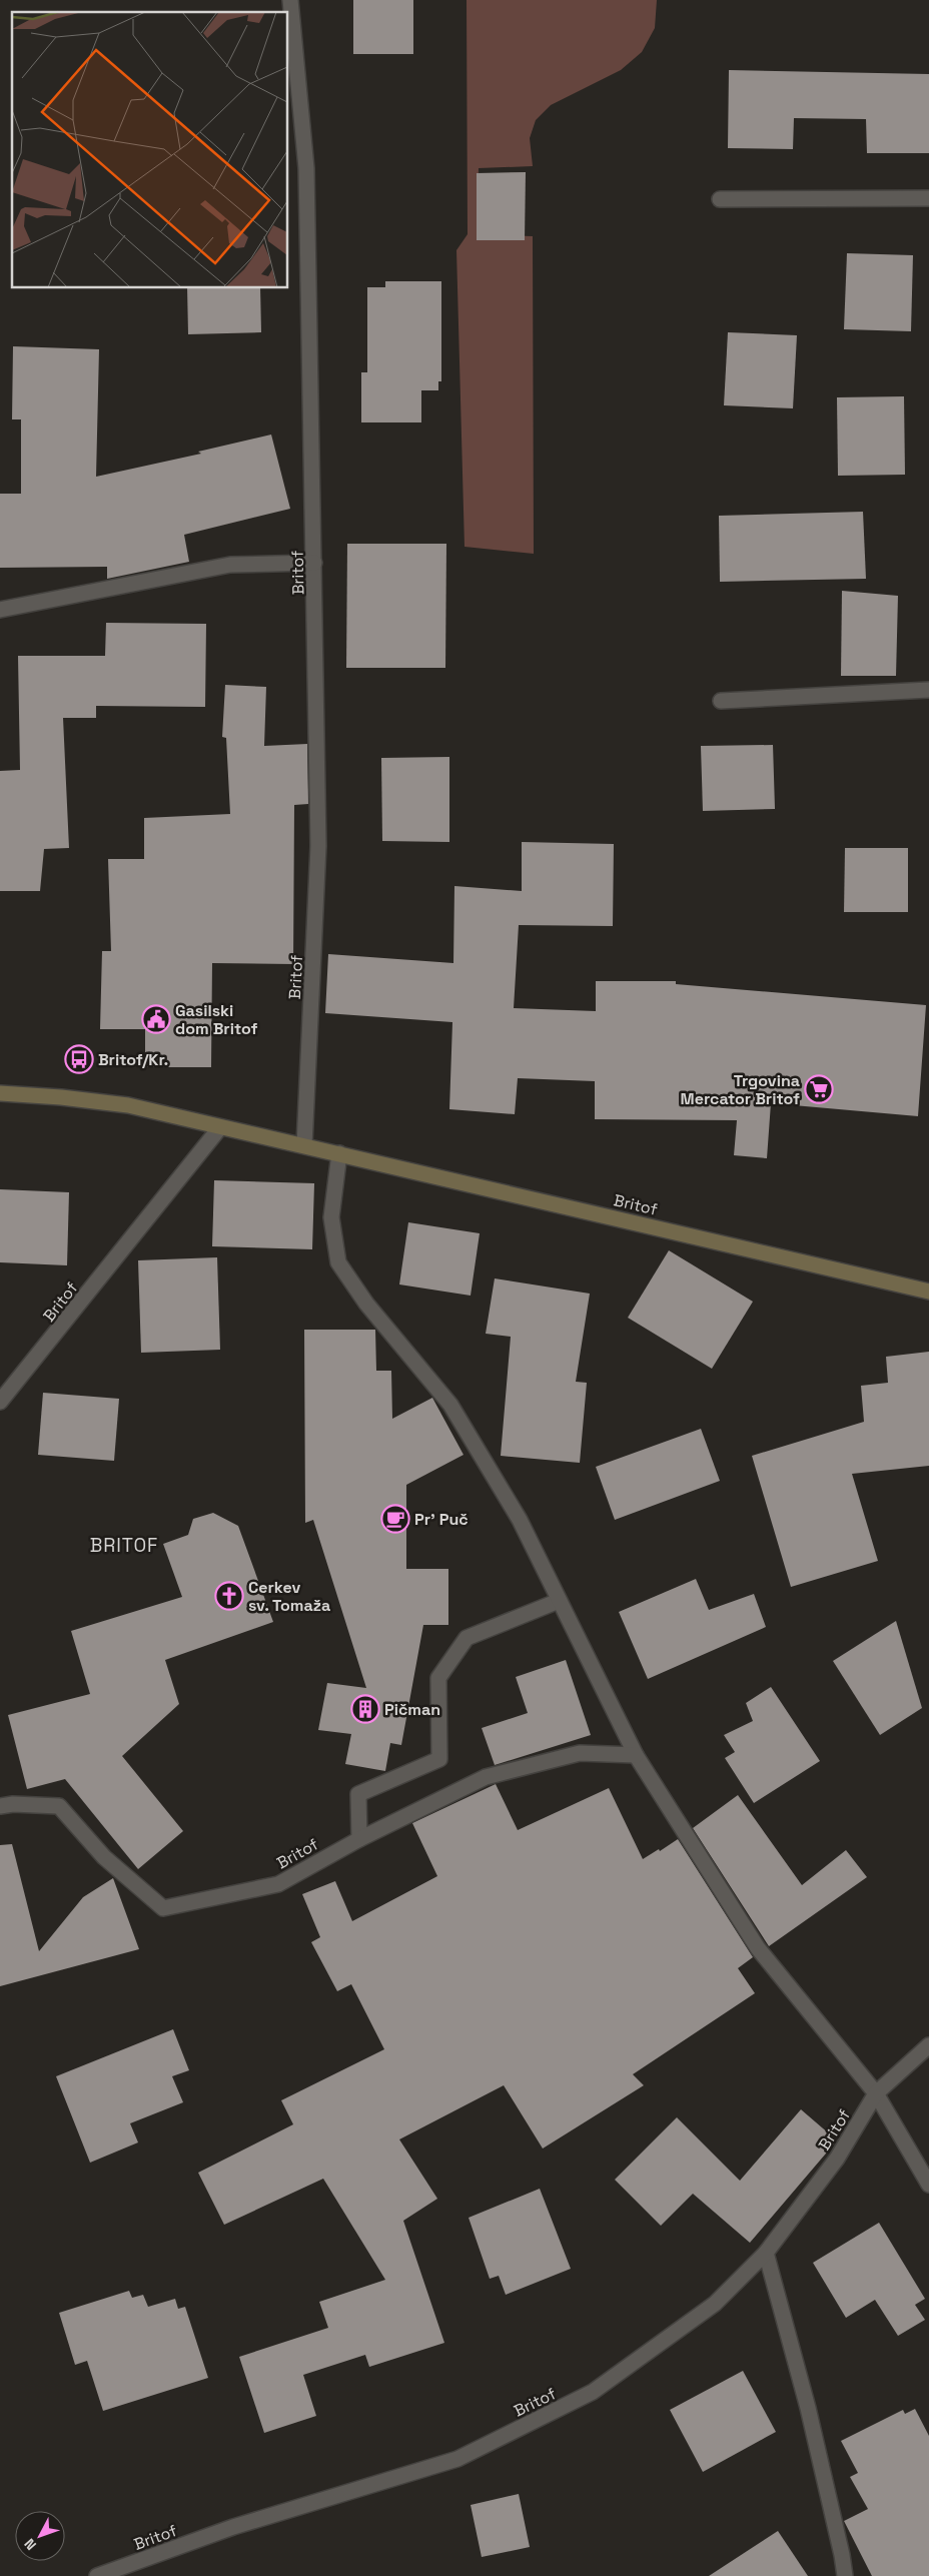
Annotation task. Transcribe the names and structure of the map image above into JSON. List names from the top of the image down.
{
  "streets": {
    "street": ["Britof"]
  },
  "districts": ["BRITOF"],
  "places": {
    "public building": ["Gasilski dom Britof"],
    "bus stop": ["Britof/Kr."],
    "supermarket": ["Trgovina Mercator Britof"],
    "cafe": ["Pr' Puč"],
    "church": ["Cerkev sv. Tomaža"],
    "building": ["Pičman"]
  },
  "north": "bottom left"
}
